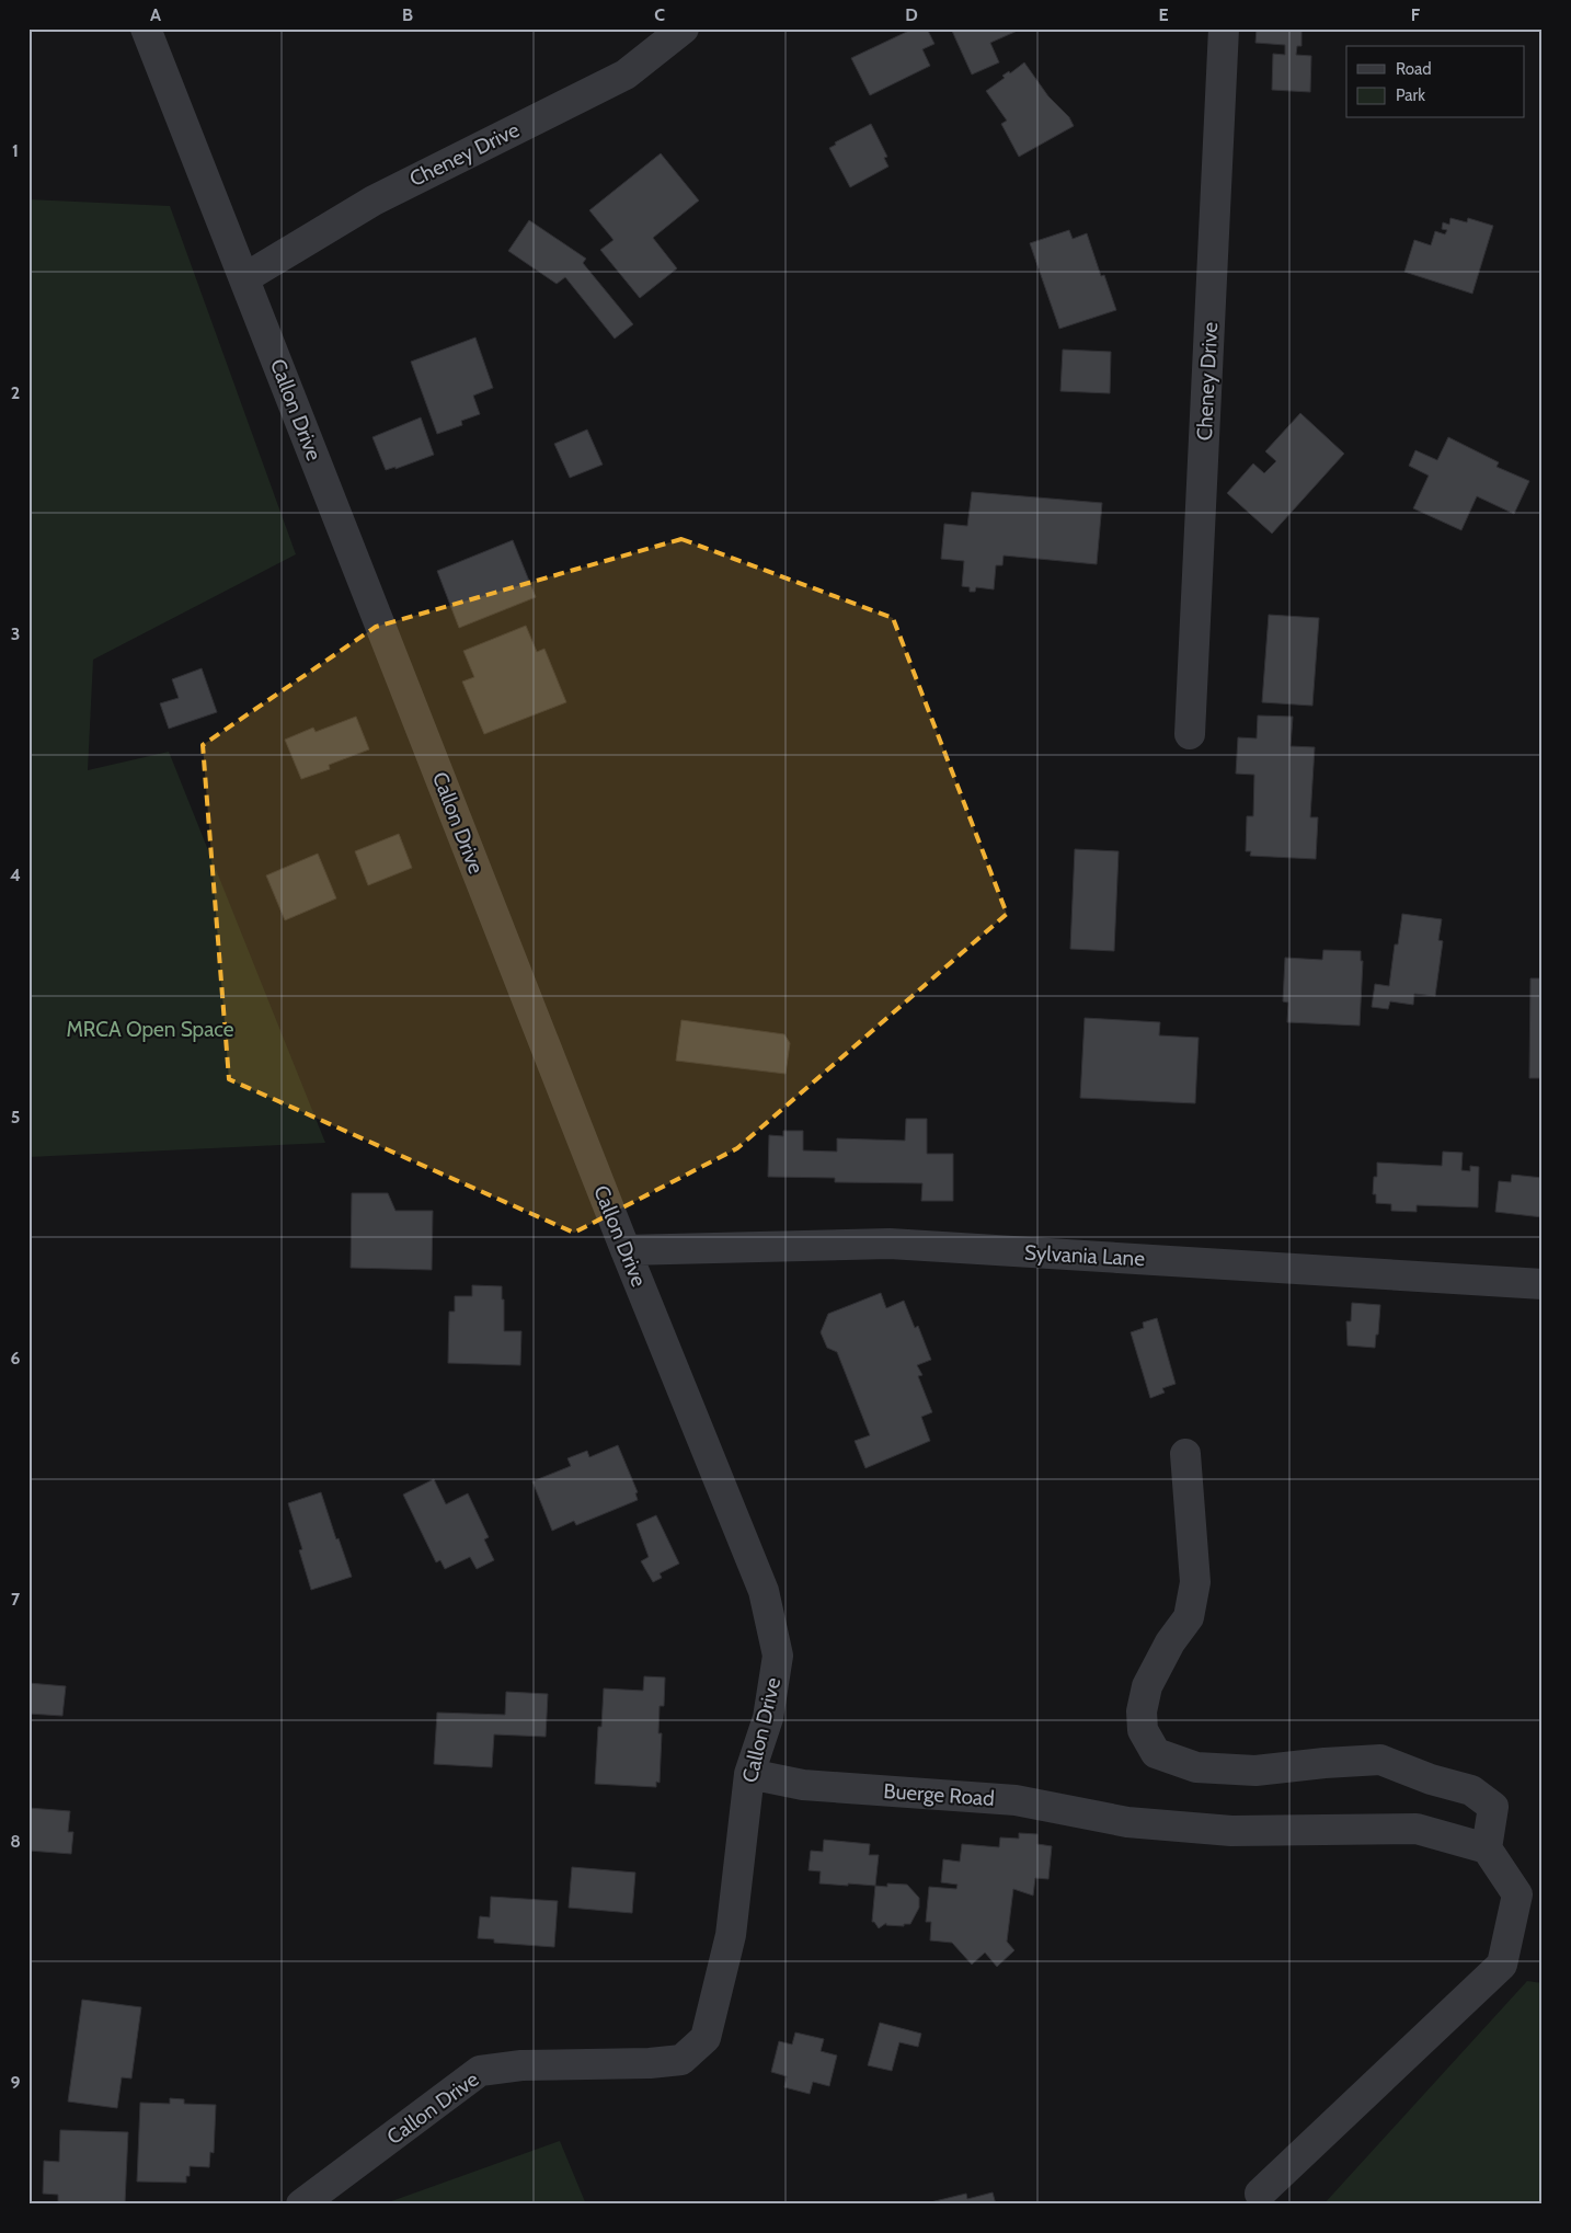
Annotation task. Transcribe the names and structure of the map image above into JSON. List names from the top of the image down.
{
  "streets": {
    "street": [
      "Cheney Drive",
      "Callon Drive",
      "Sylvania Lane",
      "Buerge Road"
    ]
  },
  "crossings": [
    ["Cheney Drive", "Callon Drive"],
    ["Callon Drive", "Sylvania Lane"],
    ["Callon Drive", "Buerge Road"]
  ],
  "parks": ["MRCA Open Space"],
  "legend": ["Road", "Park"],
  "grid": {
    "columns": [
      "A",
      "B",
      "C",
      "D",
      "E",
      "F"
    ],
    "rows": [
      "1",
      "2",
      "3",
      "4",
      "5",
      "6",
      "7",
      "8",
      "9"
    ]
  }
}
